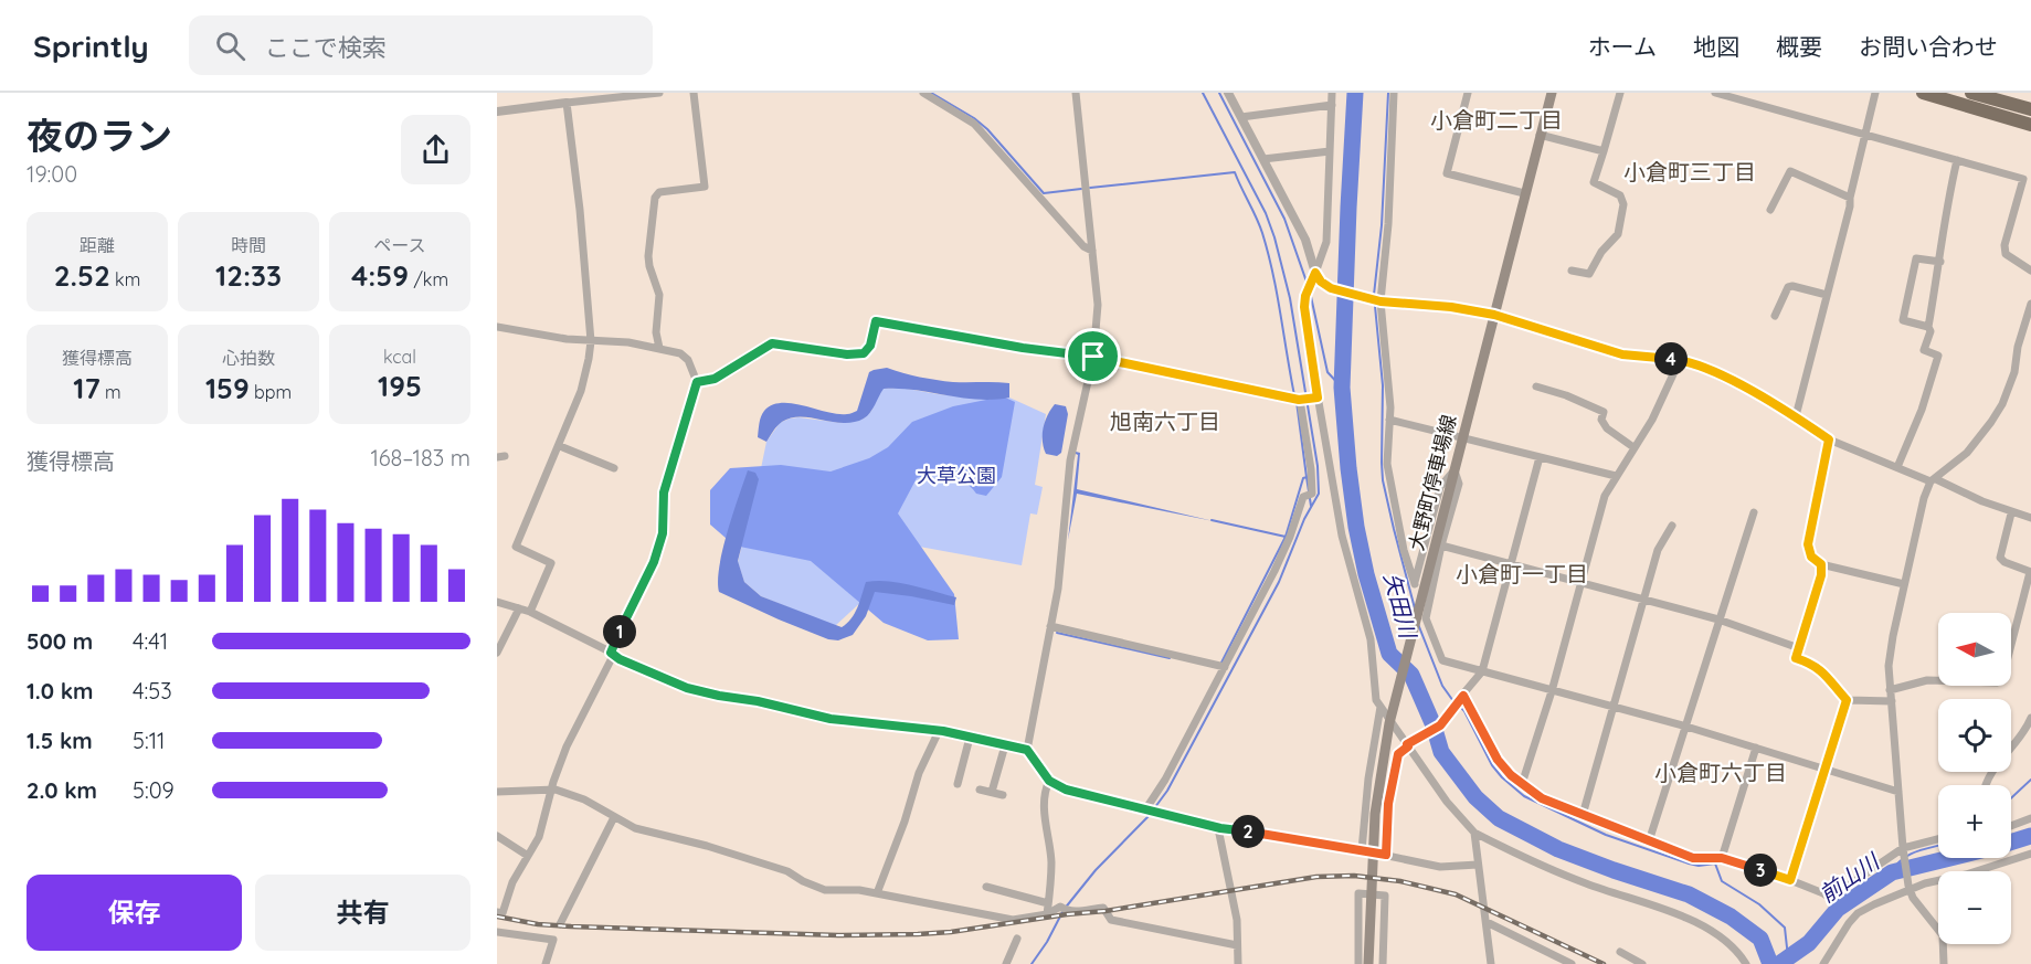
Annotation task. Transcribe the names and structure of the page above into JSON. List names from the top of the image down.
{
  "streets": {
    "main road": ["大野町停車場線"]
  },
  "districts": [
    "小倉町二丁目",
    "小倉町三丁目",
    "旭南六丁目",
    "小倉町一丁目",
    "小倉町六丁目"
  ],
  "water": ["矢田川", "前山川"],
  "parks": ["大草公園"],
  "north": "left",
  "page": {
    "header": "Sprintly",
    "search": "ここで検索",
    "nav": [
      "ホーム",
      "地図",
      "概要",
      "お問い合わせ"
    ],
    "heading": ["夜のラン", "19:00"],
    "stats": [
      ["距離", "2.52 km"],
      ["時間", "12:33"],
      ["ペース", "4:59 /km"],
      ["獲得標高", "17 m"],
      ["心拍数", "159 bpm"],
      ["kcal", "195"]
    ],
    "pins": [
      "4",
      "1",
      "2",
      "3"
    ],
    "chart": ["獲得標高", "168–183 m"],
    "map_buttons": ["+", "−"],
    "list": [
      {
        "name": "500 m",
        "note": "4:41"
      },
      {
        "name": "1.0 km",
        "note": "4:53"
      },
      {
        "name": "1.5 km",
        "note": "5:11"
      },
      {
        "name": "2.0 km",
        "note": "5:09"
      }
    ],
    "buttons": ["保存", "共有"]
  }
}
